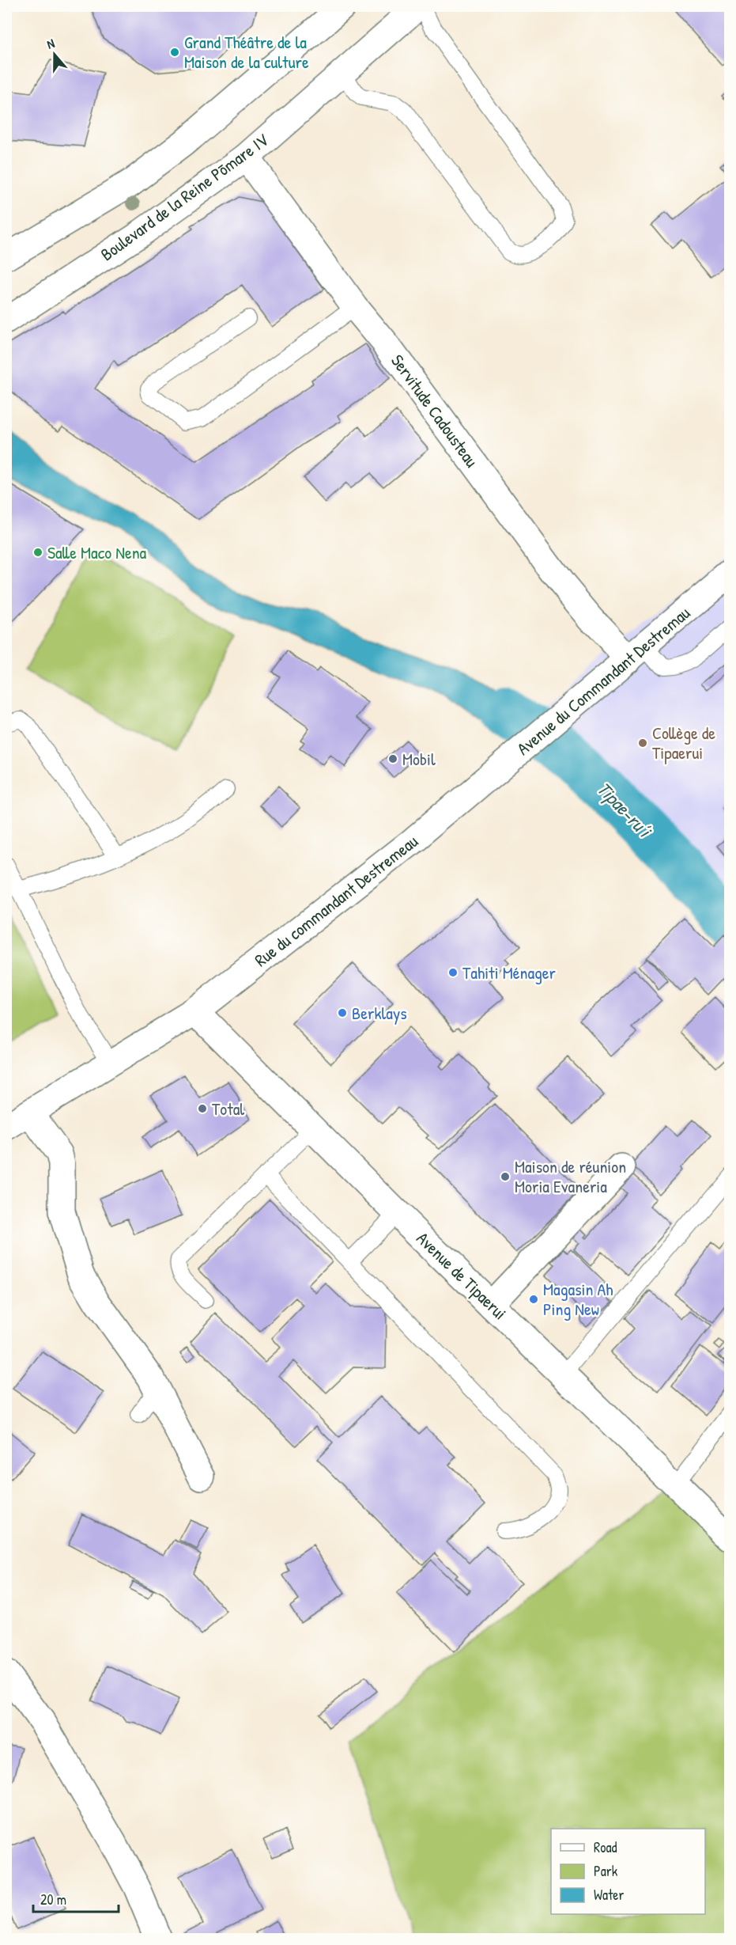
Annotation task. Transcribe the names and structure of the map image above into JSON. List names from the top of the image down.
{
  "streets": {
    "main road": [
      "Boulevard de la Reine Pōmare IV",
      "Servitude Cadousteau",
      "Avenue du Commandant Destremau",
      "Rue du commandant Destremeau",
      "Avenue de Tipaerui"
    ]
  },
  "crossings": [
    ["Boulevard de la Reine Pōmare IV", "Servitude Cadousteau"],
    ["Servitude Cadousteau", "Avenue du Commandant Destremau"],
    ["Avenue du Commandant Destremau", "Rue du commandant Destremeau"],
    ["Rue du commandant Destremeau", "Avenue de Tipaerui"]
  ],
  "water": ["Tipae-ru’i"],
  "places": [
    "Grand Théâtre de la Maison de la culture",
    "Salle Maco Nena",
    "Collège de Tipaerui",
    "Mobil",
    "Tahiti Ménager",
    "Berklays",
    "Total",
    "Maison de réunion Moria Evaneria",
    "Magasin Ah Ping New"
  ],
  "legend": ["Road", "Park", "Water"],
  "scale_bar": "20 m",
  "north": "top"
}
